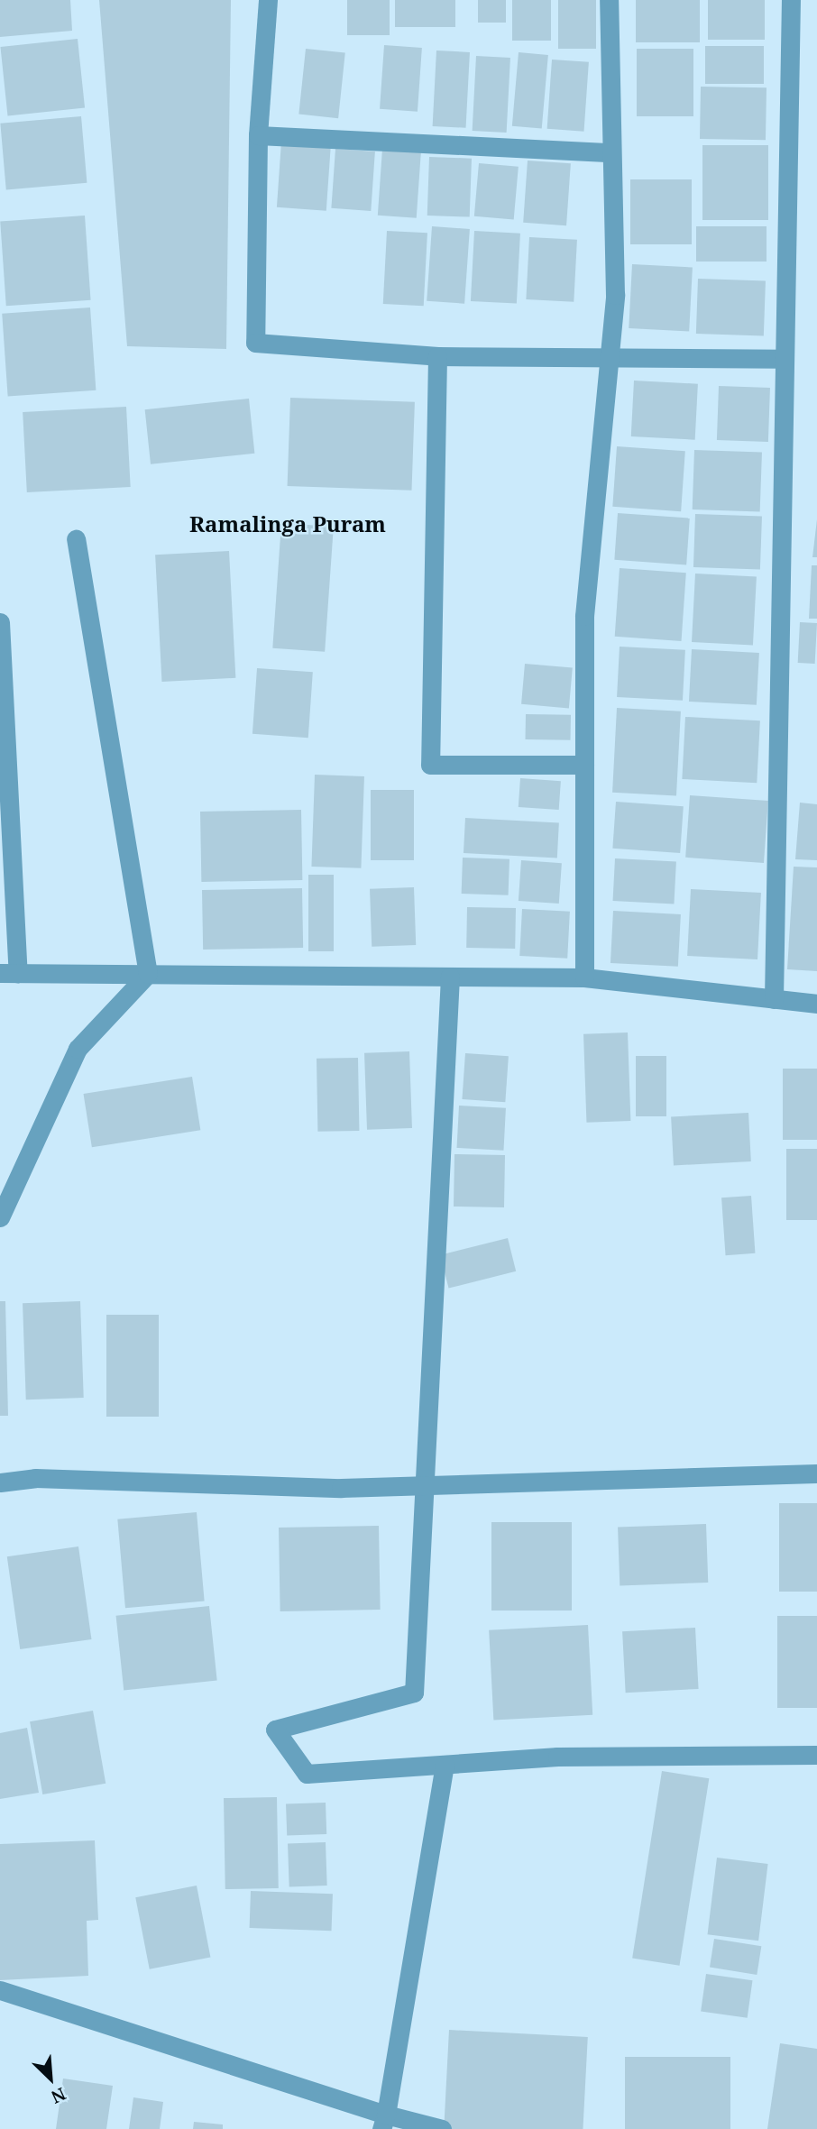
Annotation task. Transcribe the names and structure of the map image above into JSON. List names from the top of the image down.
{
  "districts": ["Ramalinga Puram"],
  "north": "bottom right"
}
